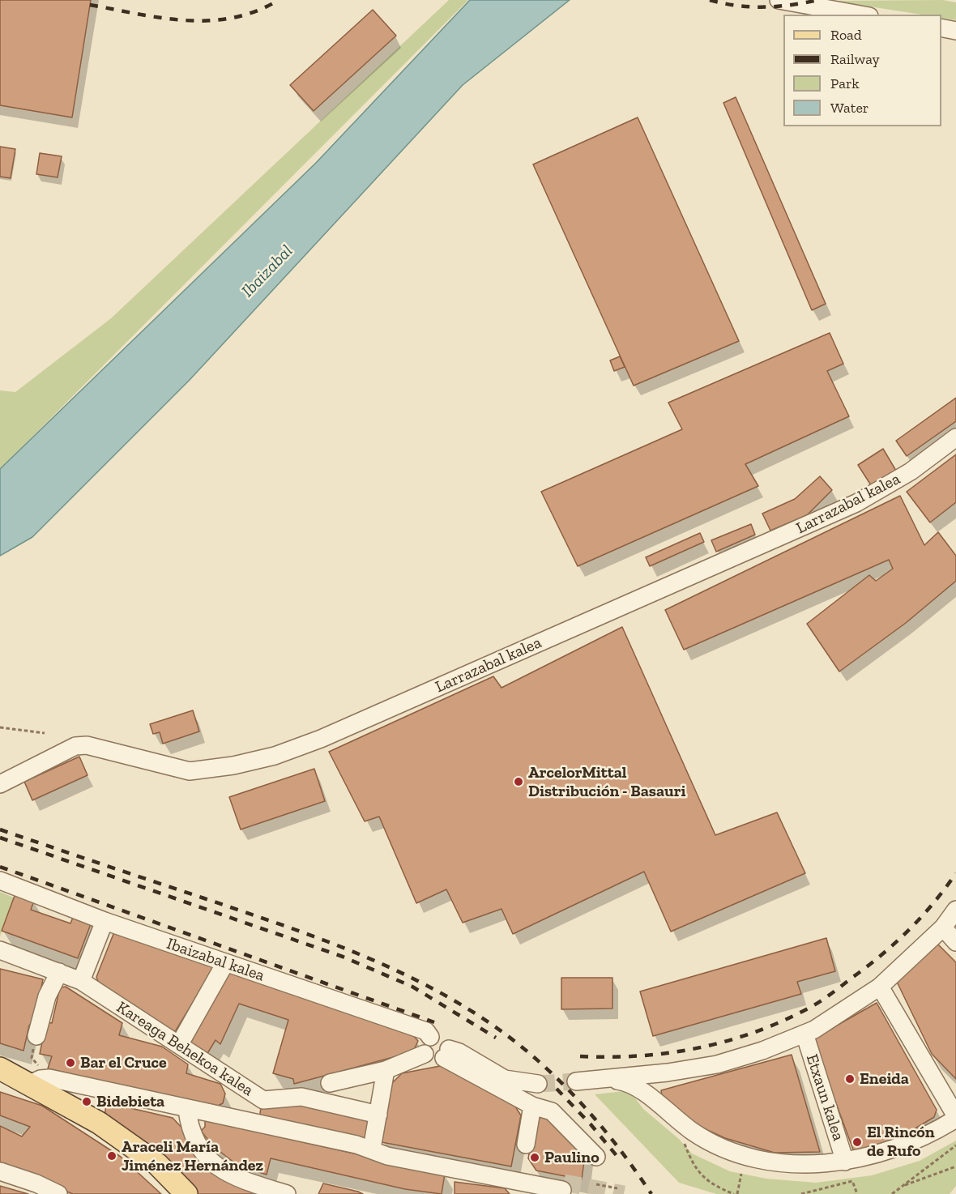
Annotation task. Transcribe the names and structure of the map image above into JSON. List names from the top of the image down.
{
  "streets": {
    "street": [
      "Larrazabal kalea",
      "Ibaizabal kalea",
      "Kareaga Behekoa kalea",
      "Etxaun kalea"
    ]
  },
  "water": ["Ibaizabal"],
  "places": [
    "ArcelorMittal Distribución - Basauri",
    "Bar el Cruce",
    "Eneida",
    "Bidebieta",
    "El Rincón de Rufo",
    "Araceli María Jiménez Hernández",
    "Paulino"
  ],
  "legend": [
    "Road",
    "Railway",
    "Park",
    "Water"
  ]
}
